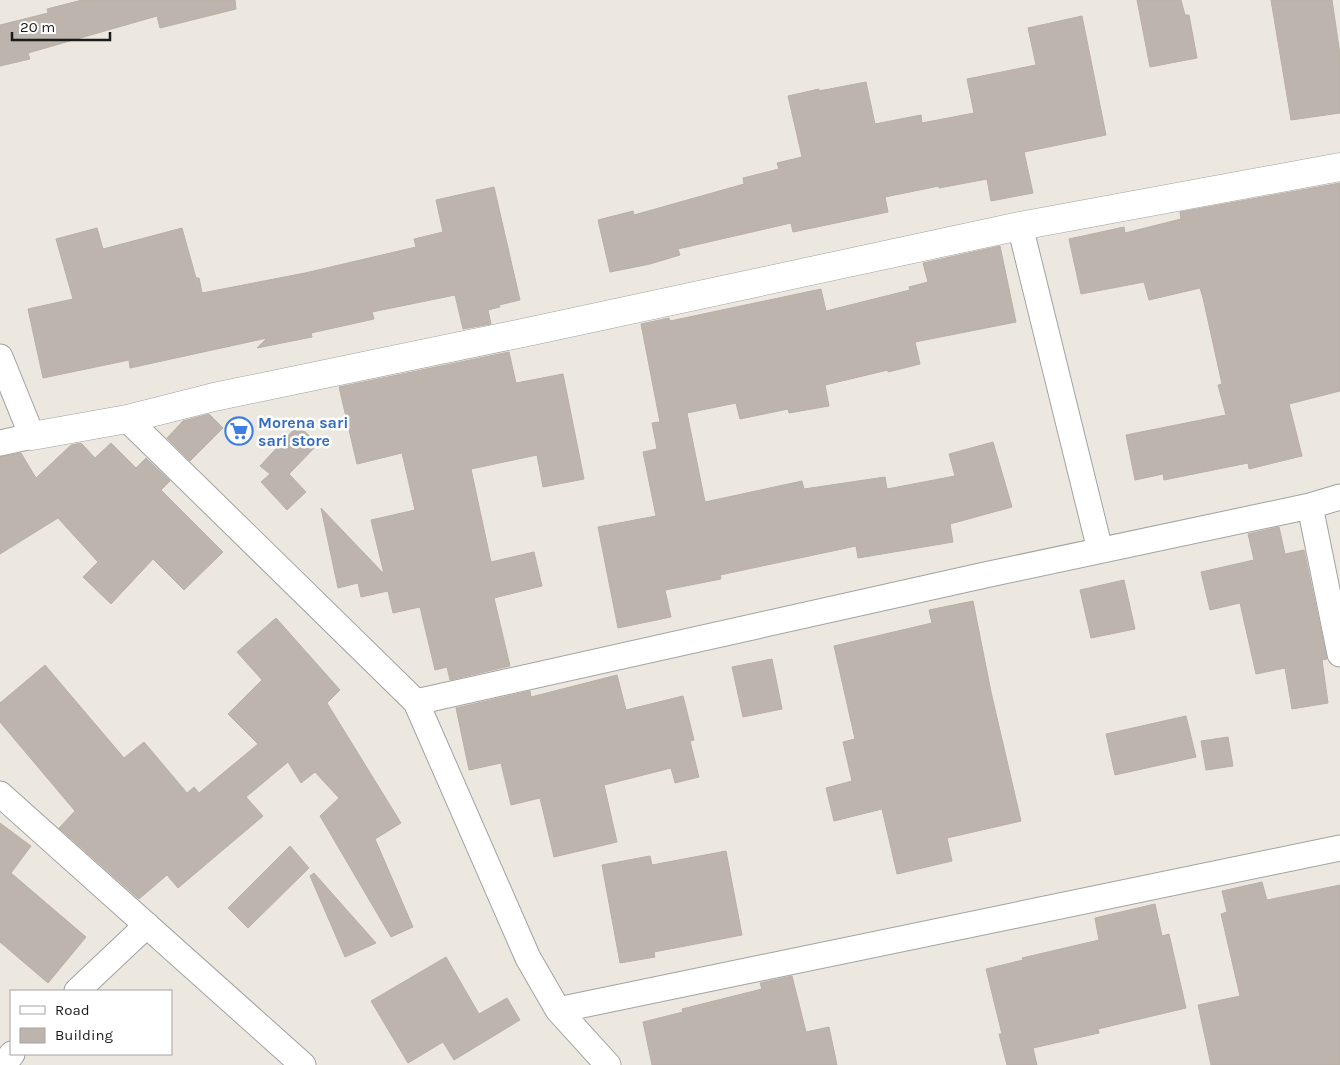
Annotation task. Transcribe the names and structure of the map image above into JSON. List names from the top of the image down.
{
  "places": {
    "supermarket": ["Morena sari sari store"]
  },
  "legend": ["Road", "Building"],
  "scale_bar": "20 m"
}
